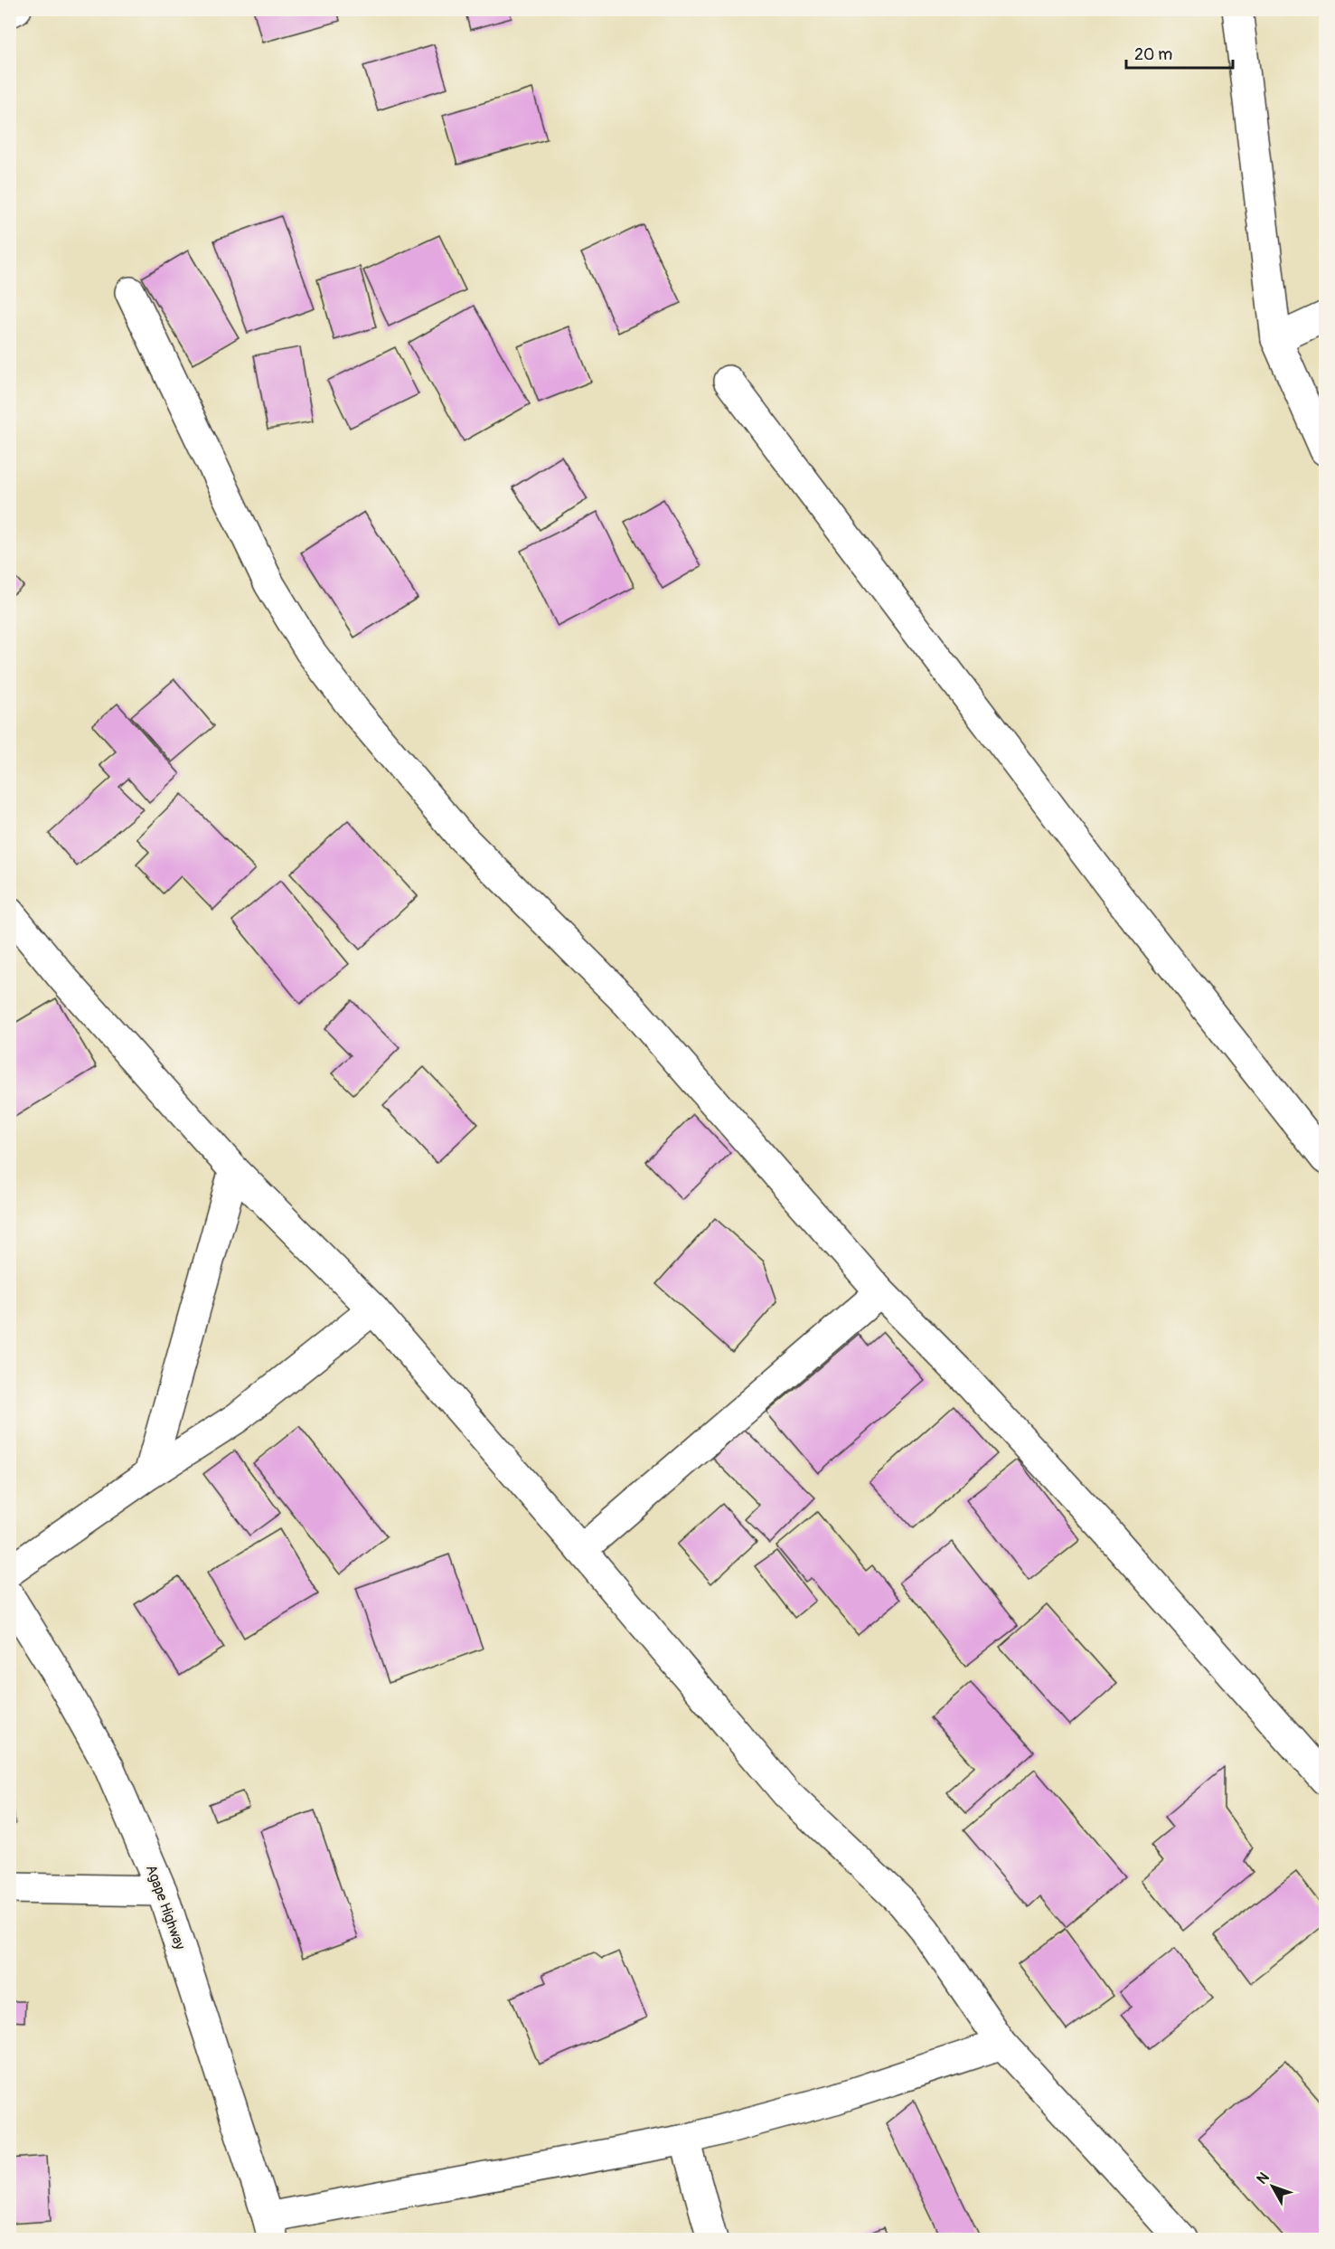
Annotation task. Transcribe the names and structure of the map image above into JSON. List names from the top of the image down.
{
  "streets": {
    "street": ["Agape Highway"]
  },
  "scale_bar": "20 m",
  "north": "top left"
}
